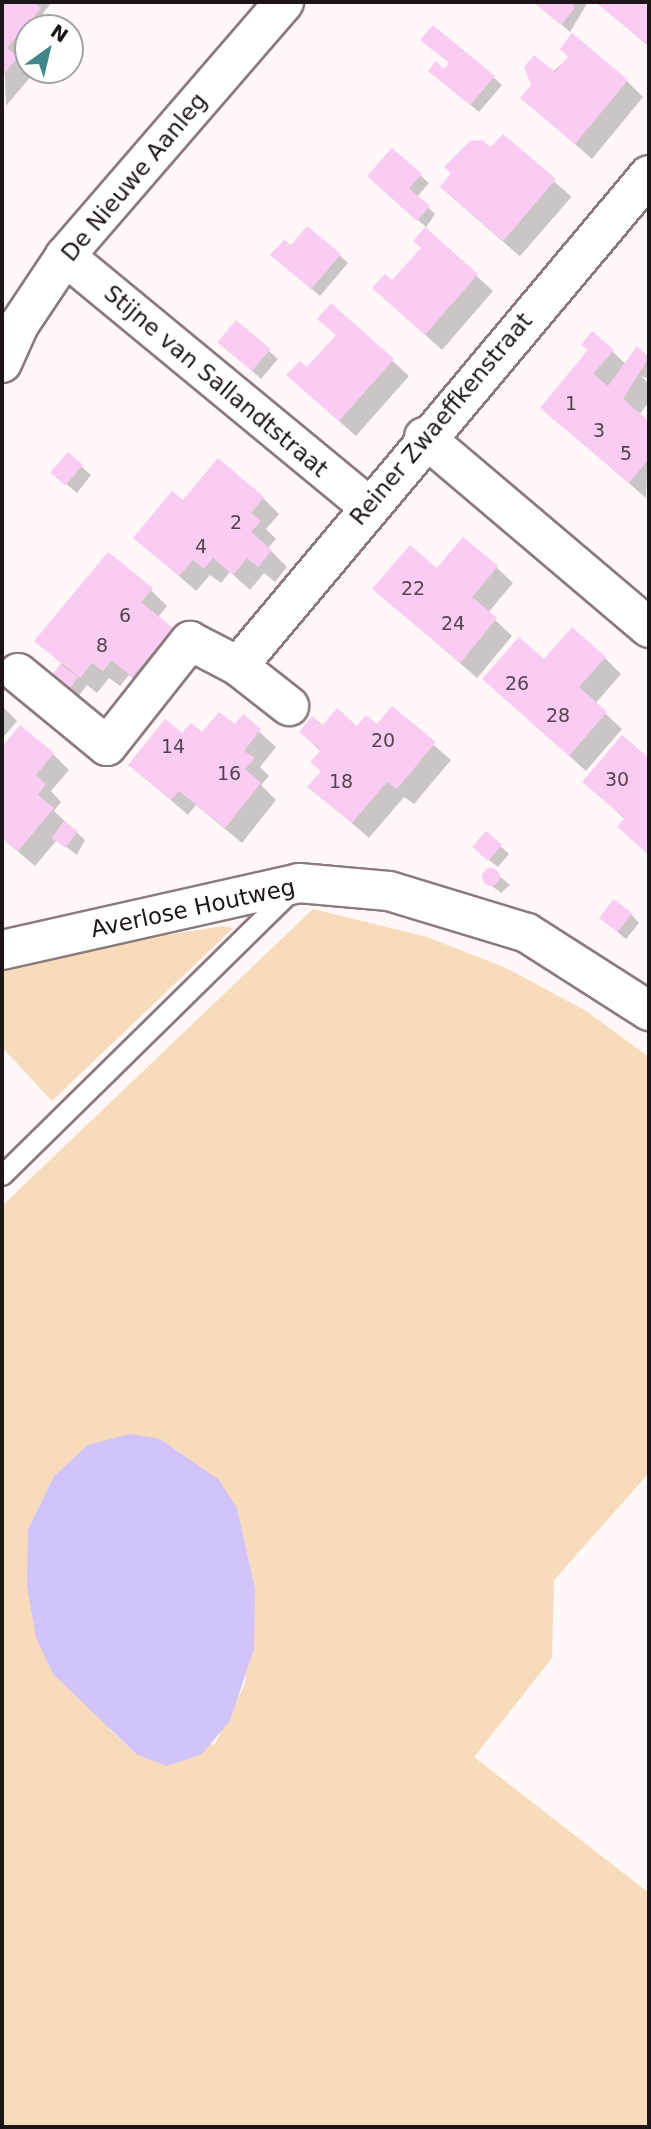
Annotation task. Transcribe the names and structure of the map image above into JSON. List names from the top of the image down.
{
  "streets": {
    "street": [
      "De Nieuwe Aanleg",
      "Stijne van Sallandtstraat",
      "Reiner Zwaeffkenstraat",
      "Averlose Houtweg"
    ]
  },
  "crossings": [
    ["De Nieuwe Aanleg", "Stijne van Sallandtstraat"],
    ["Stijne van Sallandtstraat", "Reiner Zwaeffkenstraat"]
  ],
  "house_numbers": [
    "1",
    "3",
    "5",
    "2",
    "4",
    "22",
    "6",
    "24",
    "8",
    "26",
    "28",
    "20",
    "14",
    "16",
    "30",
    "18"
  ],
  "north": "top right"
}
